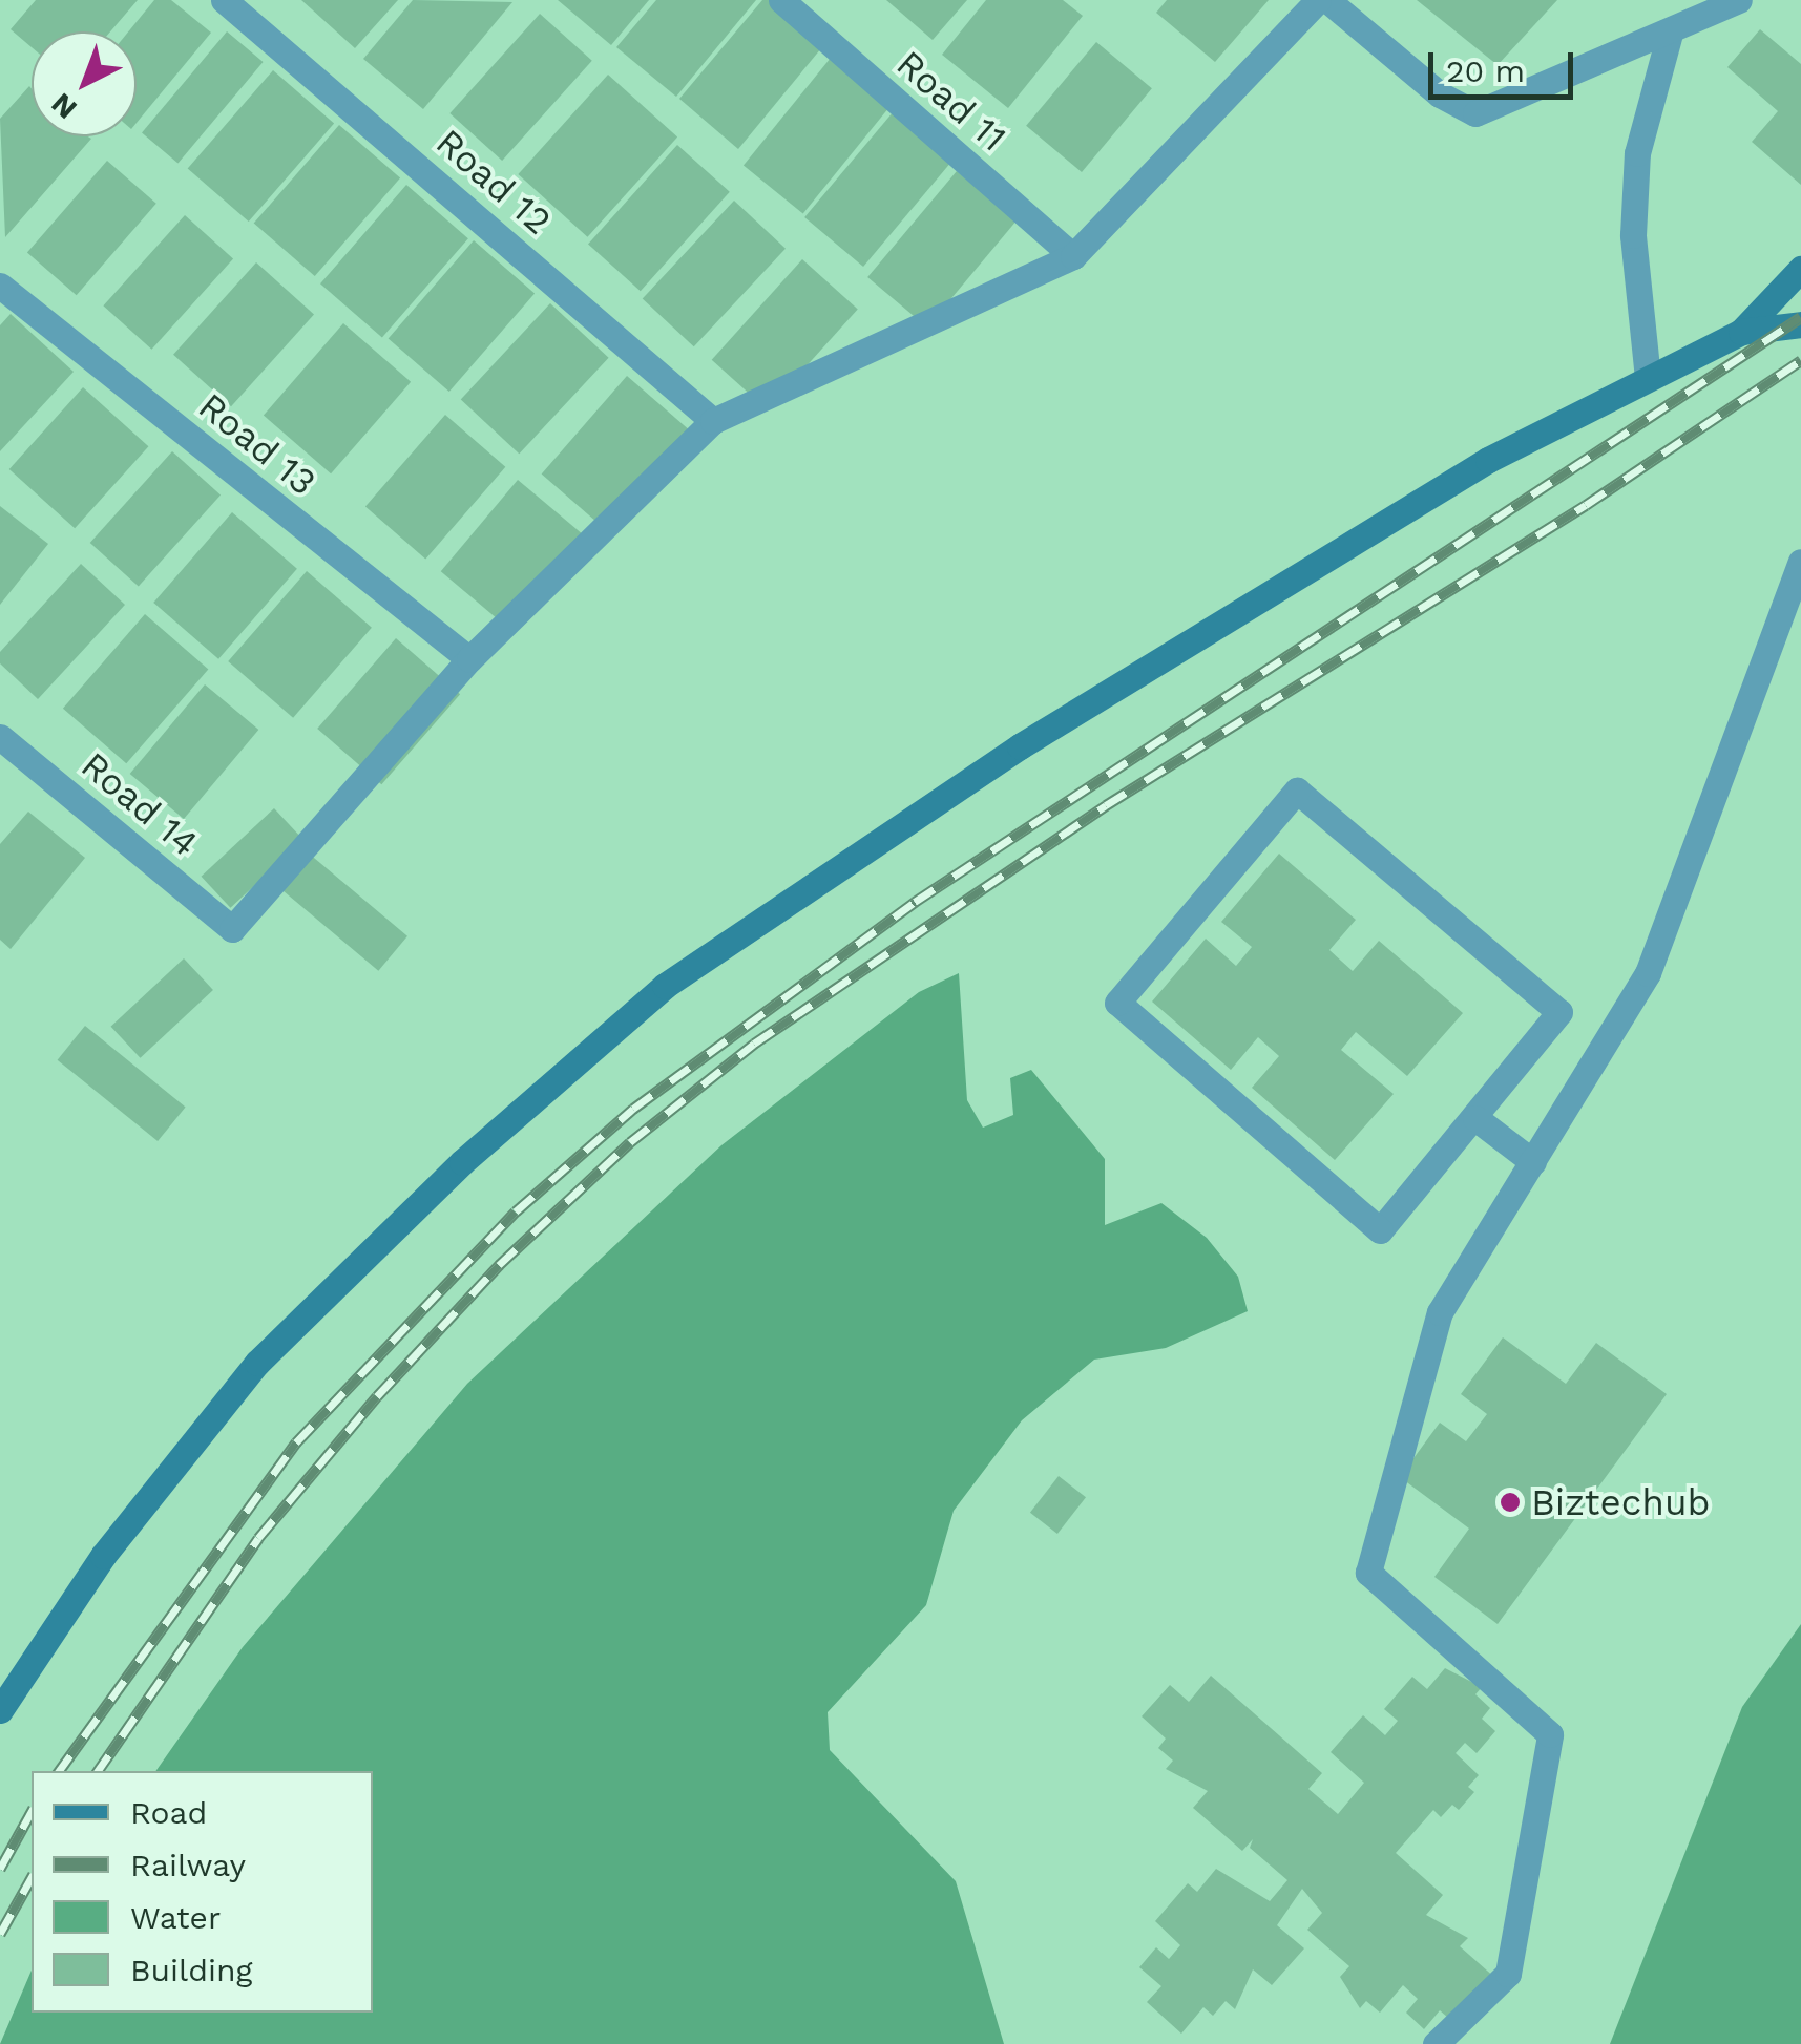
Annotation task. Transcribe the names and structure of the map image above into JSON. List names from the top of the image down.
{
  "streets": {
    "street": [
      "Road 11",
      "Road 12",
      "Road 13",
      "Road 14"
    ]
  },
  "crossings": [
    ["Road 13", "Road 14"]
  ],
  "places": ["Biztechub"],
  "legend": [
    "Road",
    "Railway",
    "Water",
    "Building"
  ],
  "scale_bar": "20 m",
  "north": "bottom left"
}
